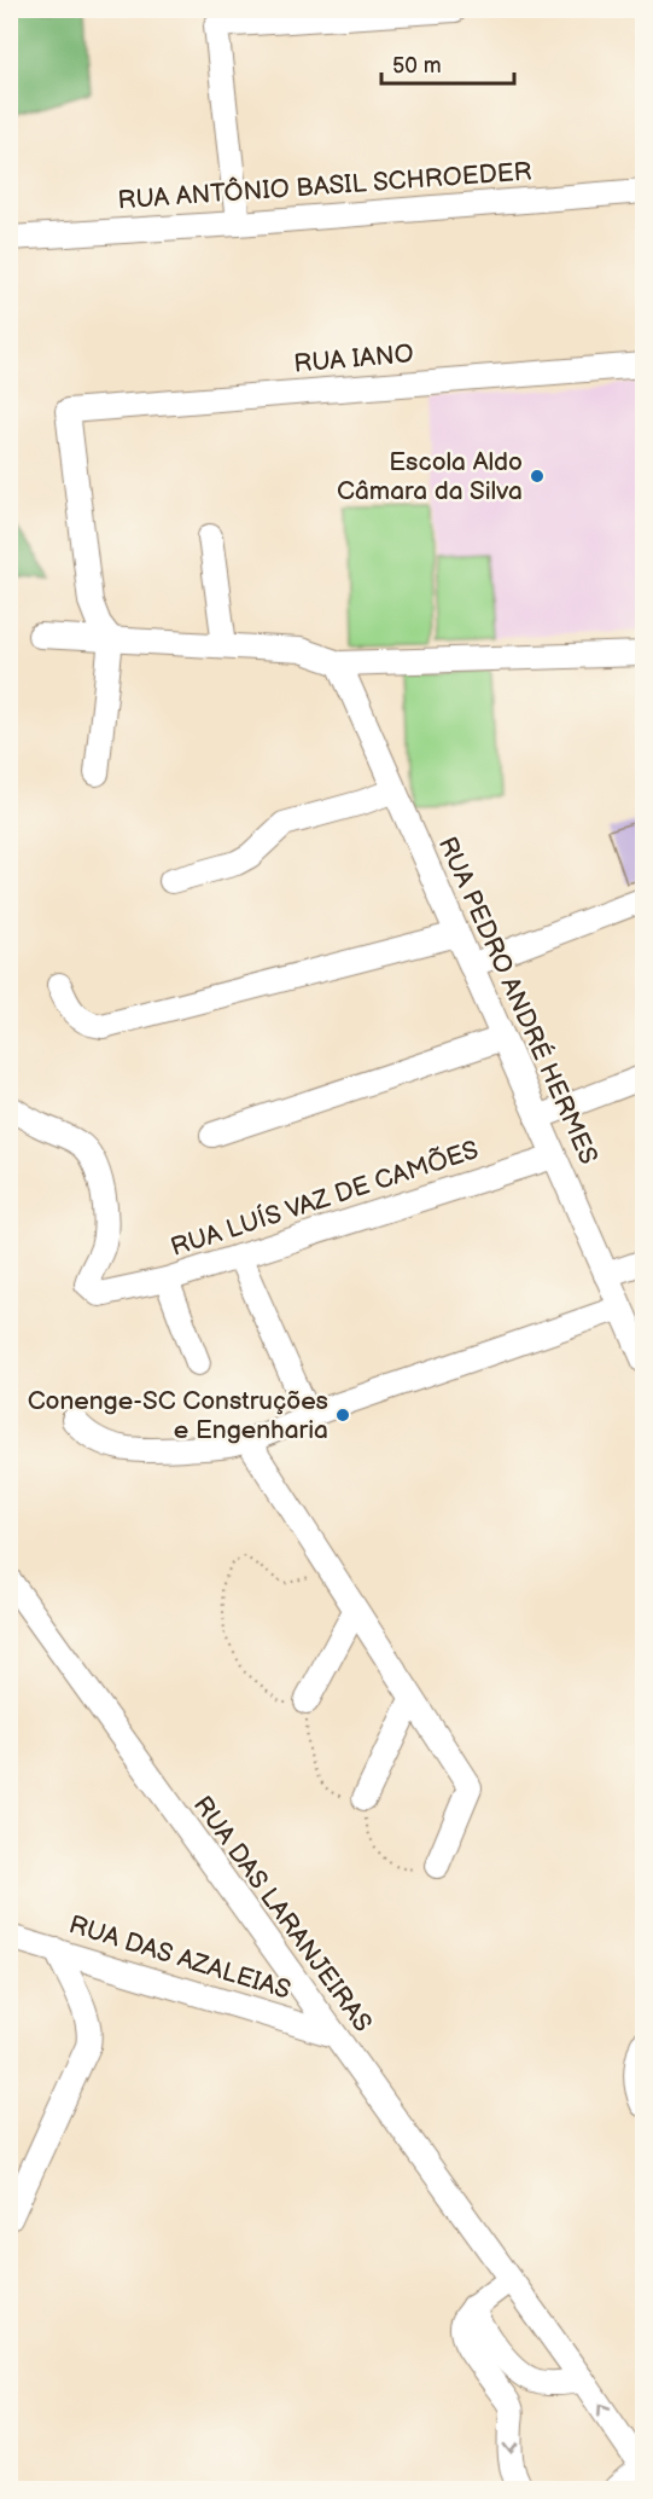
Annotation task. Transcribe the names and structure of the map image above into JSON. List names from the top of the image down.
{
  "streets": {
    "street": [
      "RUA ANTÔNIO BASIL SCHROEDER",
      "RUA IANO",
      "RUA PEDRO ANDRÉ HERMES",
      "RUA LUÍS VAZ DE CAMÕES",
      "RUA DAS LARANJEIRAS",
      "RUA DAS AZALEIAS"
    ]
  },
  "crossings": [
    ["RUA PEDRO ANDRÉ HERMES", "RUA LUÍS VAZ DE CAMÕES"],
    ["RUA DAS LARANJEIRAS", "RUA DAS AZALEIAS"]
  ],
  "places": ["Escola Aldo Câmara da Silva", "Conenge-SC Construções e Engenharia"],
  "scale_bar": "50 m"
}
